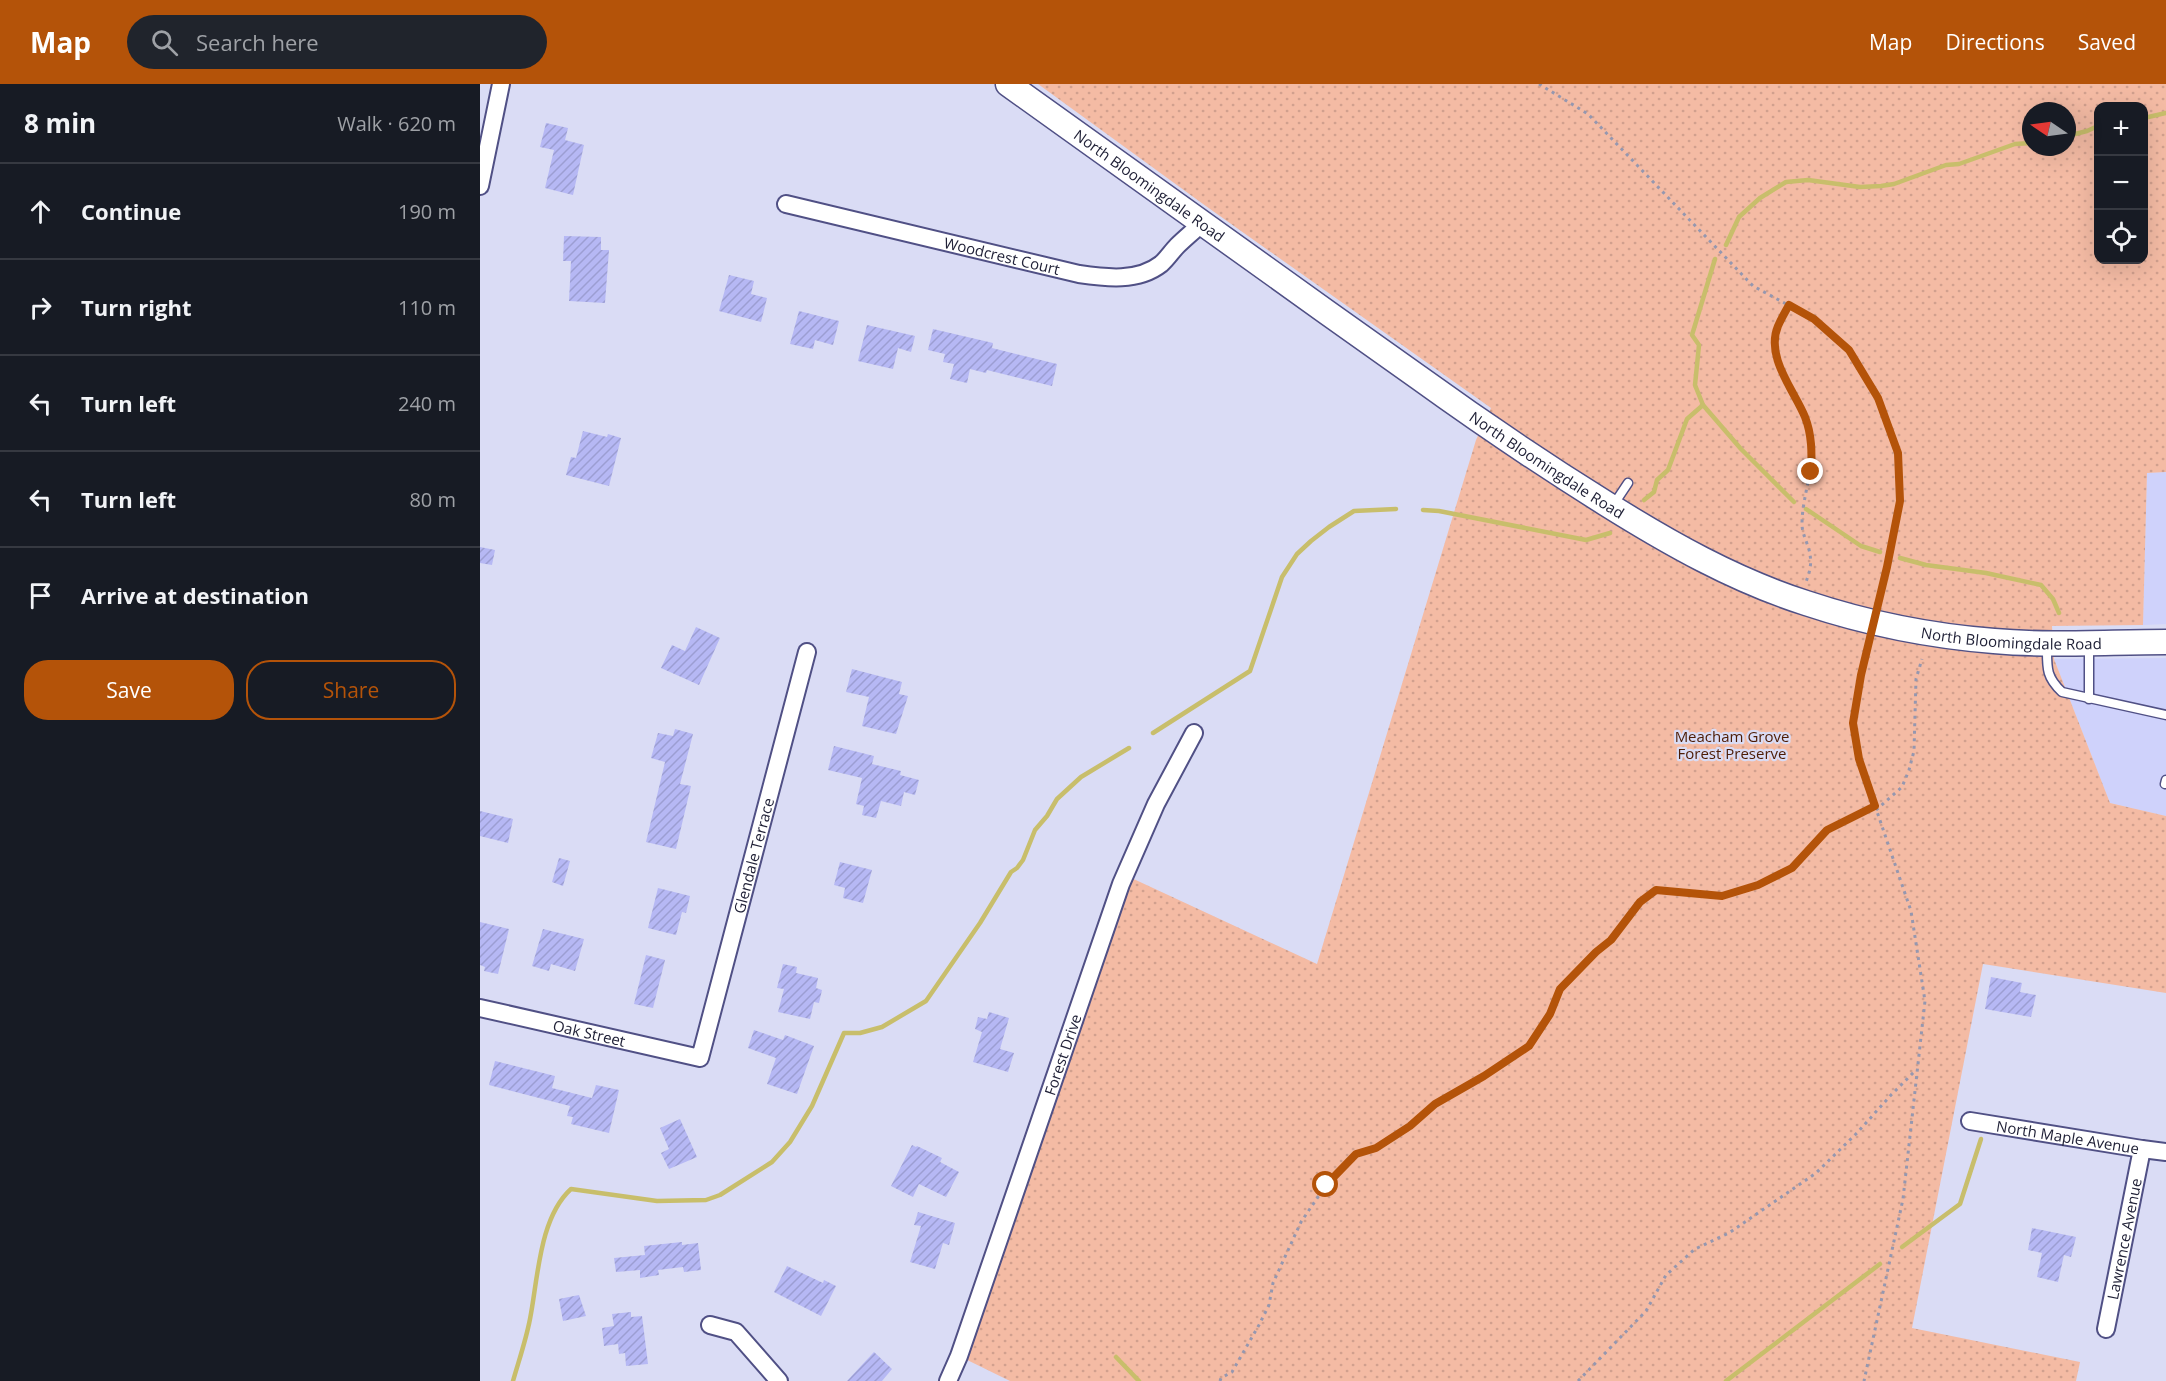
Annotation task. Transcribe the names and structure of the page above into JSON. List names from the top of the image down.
{
  "streets": {
    "main road": ["North Bloomingdale Road"],
    "street": [
      "Woodcrest Court",
      "Glendale Terrace",
      "Oak Street",
      "Forest Drive",
      "North Maple Avenue",
      "Lawrence Avenue"
    ]
  },
  "crossings": [
    ["North Bloomingdale Road", "Woodcrest Court"],
    ["Glendale Terrace", "Oak Street"],
    ["North Maple Avenue", "Lawrence Avenue"]
  ],
  "parks": ["Meacham Grove Forest Preserve"],
  "north": "left",
  "page": {
    "header": "Map",
    "search": "Search here",
    "nav": ["Map", "Directions", "Saved"],
    "heading": ["8 min", "Walk · 620 m"],
    "map_buttons": ["+", "−"],
    "list": [
      ["Continue", "190 m"],
      ["Turn right", "110 m"],
      ["Turn left", "240 m"],
      ["Turn left", "80 m"],
      "Arrive at destination"
    ],
    "buttons": ["Save", "Share"]
  }
}
